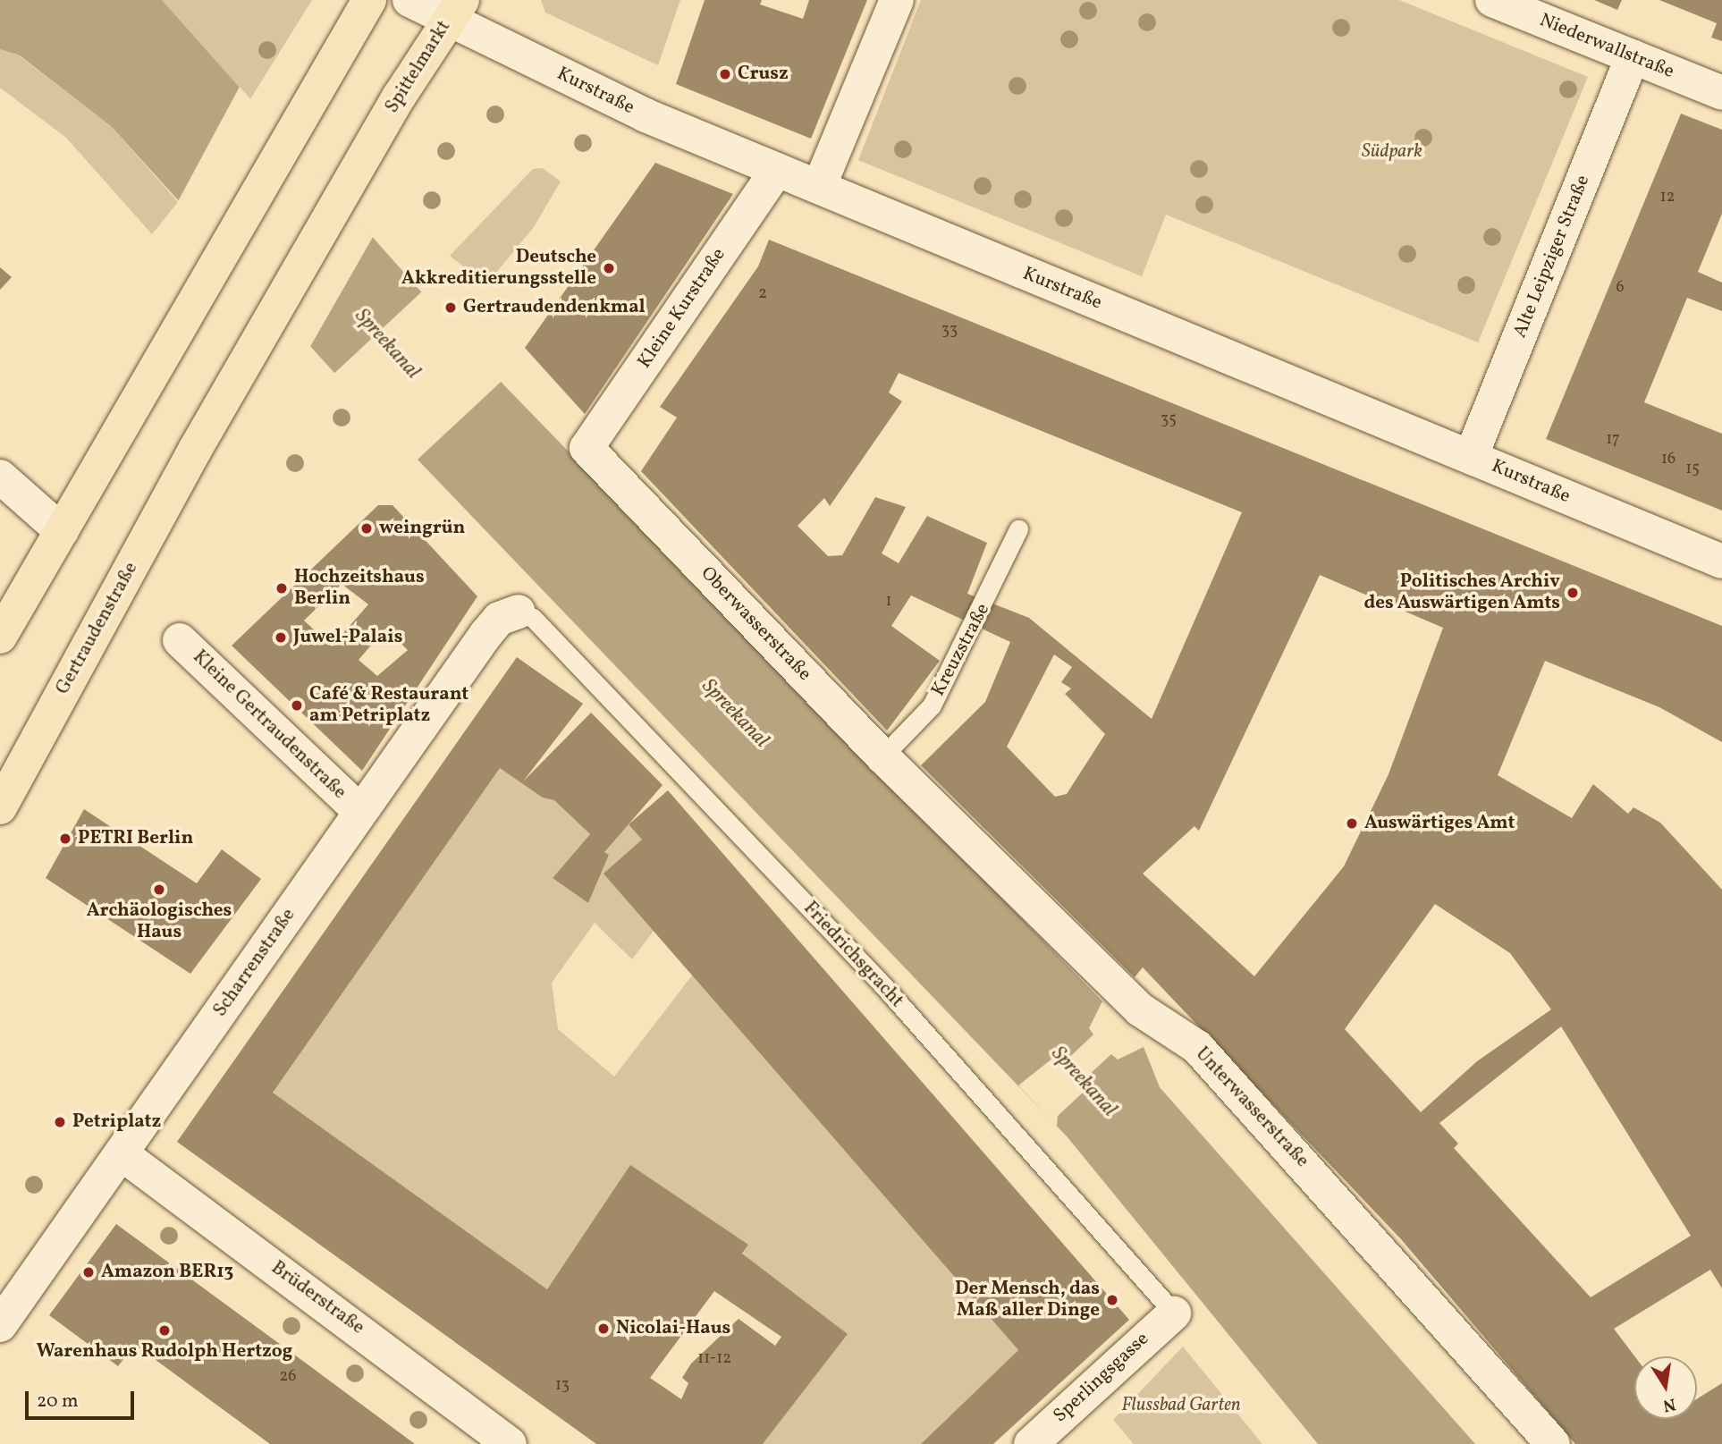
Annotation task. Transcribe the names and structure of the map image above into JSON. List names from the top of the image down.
{
  "streets": {
    "main road": ["Spittelmarkt", "Gertraudenstraße"],
    "street": [
      "Niederwallstraße",
      "Kurstraße",
      "Alte Leipziger Straße",
      "Kleine Kurstraße",
      "Oberwasserstraße",
      "Kleine Gertraudenstraße",
      "Scharrenstraße",
      "Unterwasserstraße",
      "Brüderstraße",
      "Sperlingsgasse"
    ],
    "lane": ["Kreuzstraße", "Friedrichsgracht"]
  },
  "crossings": [
    ["Niederwallstraße", "Alte Leipziger Straße"],
    ["Spittelmarkt", "Kurstraße"],
    ["Spittelmarkt", "Gertraudenstraße"],
    ["Kurstraße", "Alte Leipziger Straße"],
    ["Kurstraße", "Kleine Kurstraße"],
    ["Kleine Kurstraße", "Oberwasserstraße"],
    ["Oberwasserstraße", "Kreuzstraße"],
    ["Oberwasserstraße", "Unterwasserstraße"],
    ["Kleine Gertraudenstraße", "Scharrenstraße"],
    ["Friedrichsgracht", "Scharrenstraße"],
    ["Friedrichsgracht", "Sperlingsgasse"],
    ["Scharrenstraße", "Brüderstraße"]
  ],
  "water": ["Spreekanal"],
  "parks": ["Südpark", "Flussbad Garten"],
  "places": [
    "Crusz",
    "Deutsche Akkreditierungsstelle",
    "Gertraudendenkmal",
    "weingrün",
    "Hochzeitshaus Berlin",
    "Politisches Archiv des Auswärtigen Amts",
    "Juwel-Palais",
    "Café & Restaurant am Petriplatz",
    "Auswärtiges Amt",
    "PETRI Berlin",
    "Archäologisches Haus",
    "Petriplatz",
    "Amazon BER13",
    "Der Mensch, das Maß aller Dinge",
    "Nicolai-Haus",
    "Warenhaus Rudolph Hertzog"
  ],
  "house_numbers": [
    "12",
    "6",
    "2",
    "33",
    "35",
    "17",
    "16",
    "15",
    "1",
    "11-12",
    "26",
    "13"
  ],
  "scale_bar": "20 m",
  "north": "bottom"
}
